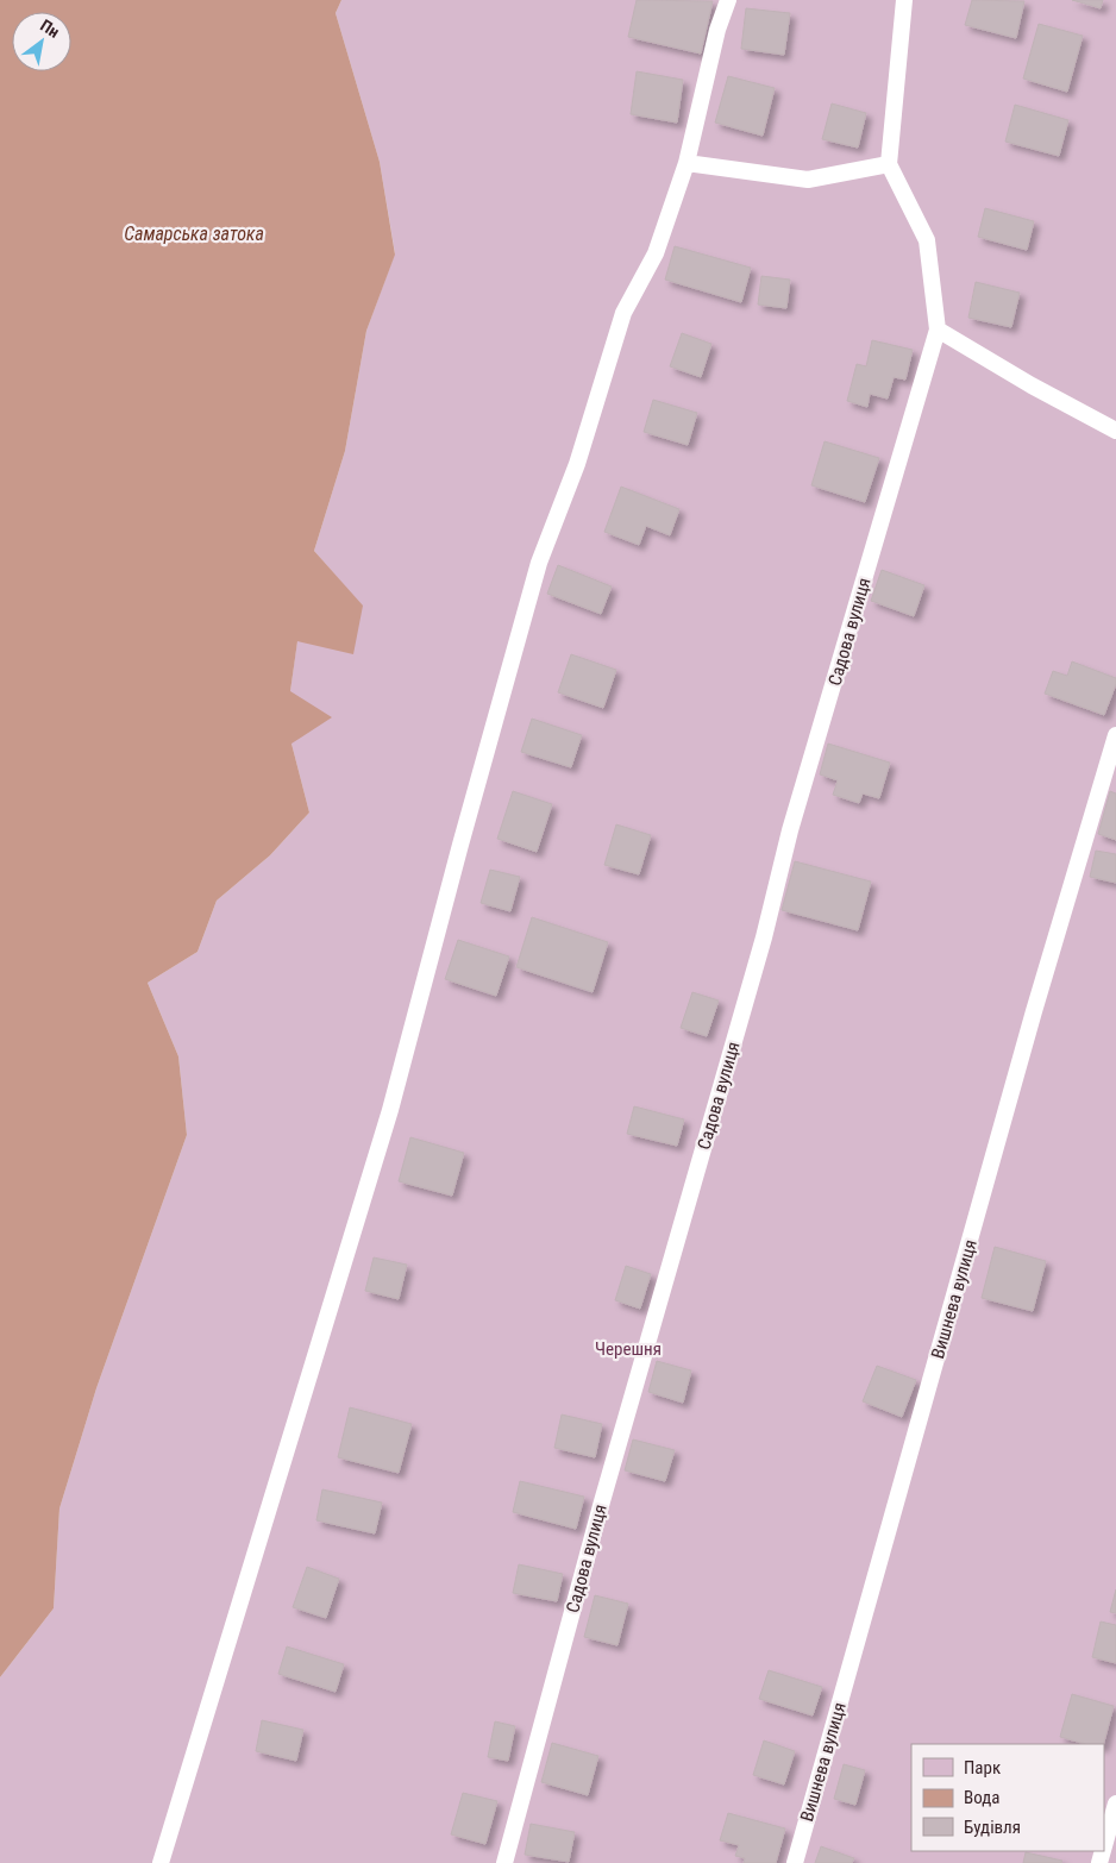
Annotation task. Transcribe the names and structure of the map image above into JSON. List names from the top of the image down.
{
  "streets": {
    "lane": ["Садова вулиця", "Вишнева вулиця"]
  },
  "water": ["Самарська затока"],
  "parks": ["Черешня"],
  "legend": ["Парк", "Вода", "Будівля"],
  "north": "top right"
}
